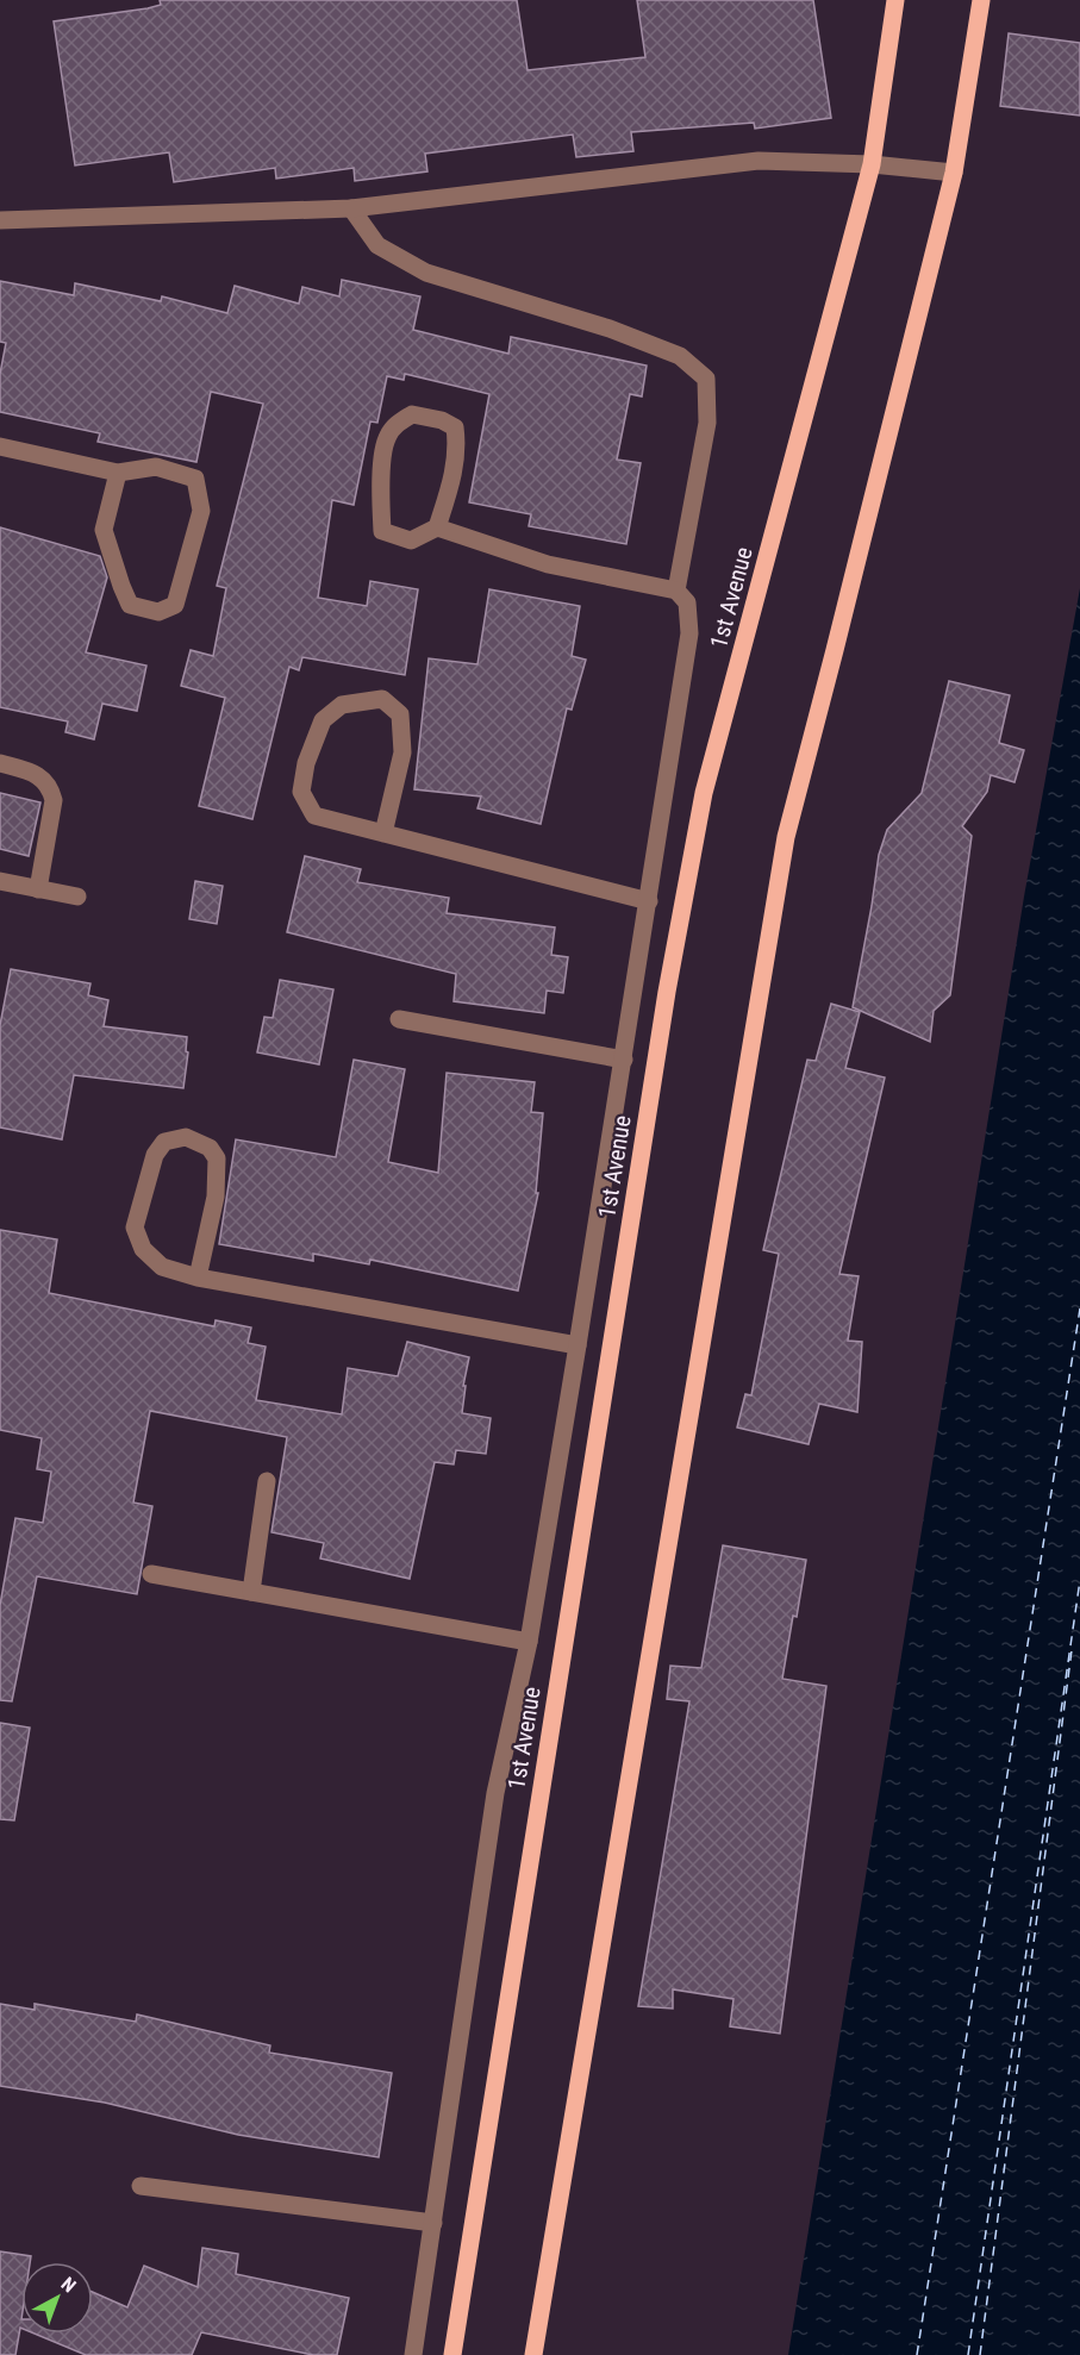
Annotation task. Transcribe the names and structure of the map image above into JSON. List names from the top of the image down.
{
  "streets": {
    "main road": ["1st Avenue"]
  },
  "north": "top right"
}
